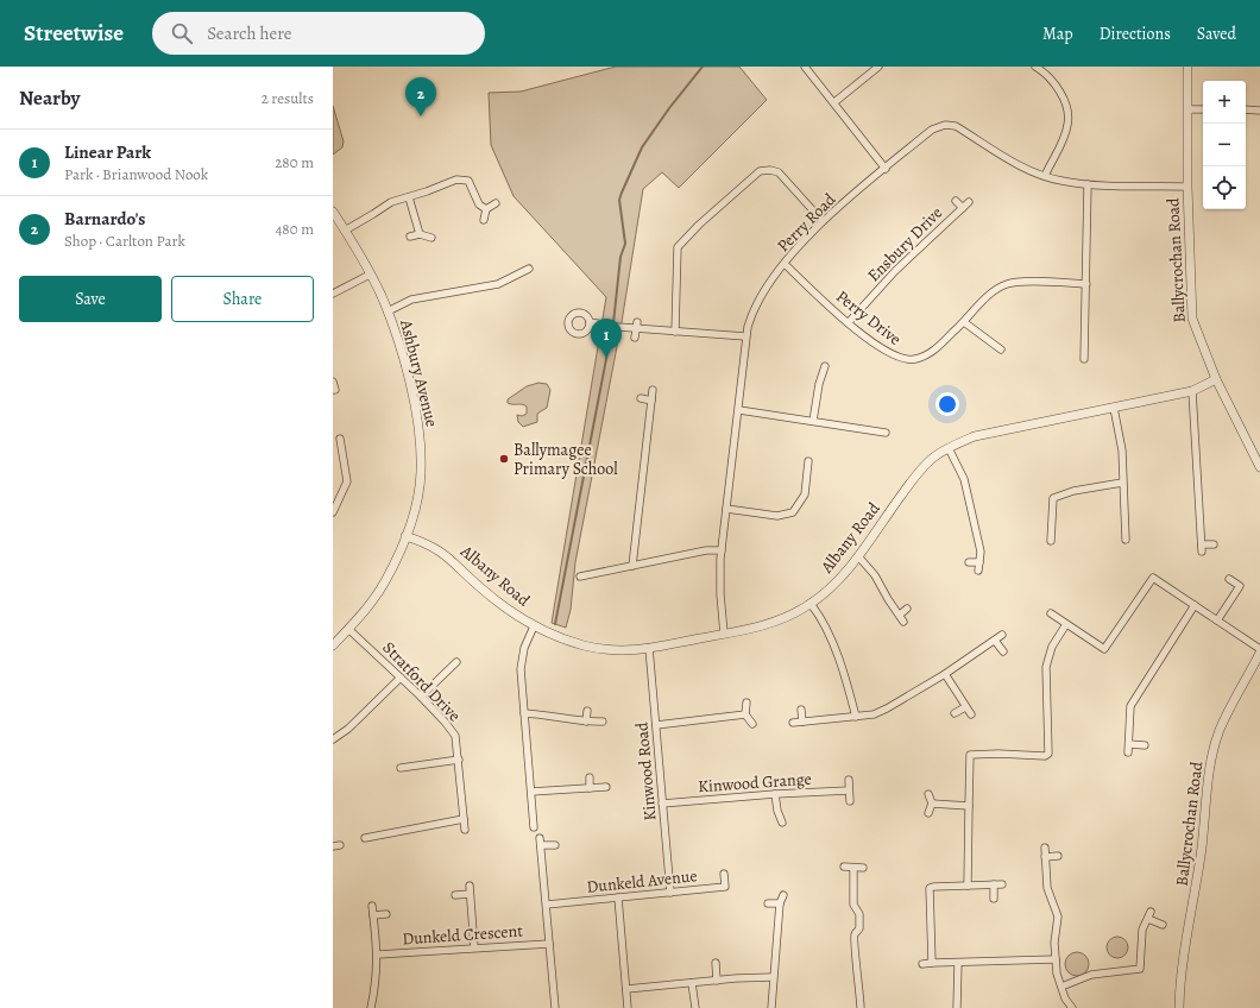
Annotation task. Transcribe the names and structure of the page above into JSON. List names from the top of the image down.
{
  "streets": {
    "street": [
      "Perry Road",
      "Ensbury Drive",
      "Ballycrochan Road",
      "Perry Drive",
      "Ashbury Avenue",
      "Albany Road",
      "Stratford Drive",
      "Kinwood Road",
      "Kinwood Grange",
      "Dunkeld Avenue",
      "Dunkeld Crescent"
    ]
  },
  "crossings": [
    ["Perry Road", "Ballycrochan Road"],
    ["Perry Road", "Perry Drive"],
    ["Perry Road", "Albany Road"],
    ["Ensbury Drive", "Perry Drive"],
    ["Ballycrochan Road", "Albany Road"],
    ["Ashbury Avenue", "Albany Road"],
    ["Ashbury Avenue", "Stratford Drive"],
    ["Albany Road", "Kinwood Road"],
    ["Kinwood Road", "Kinwood Grange"],
    ["Kinwood Road", "Dunkeld Avenue"]
  ],
  "places": ["Ballymagee Primary School"],
  "page": {
    "header": "Streetwise",
    "search": "Search here",
    "nav": ["Map", "Directions", "Saved"],
    "heading": ["Nearby", "2 results"],
    "pins": ["2", "1"],
    "map_buttons": ["+", "−"],
    "list": [
      {
        "mark": "1",
        "name": "Linear Park",
        "note": "Park · Brianwood Nook",
        "value": "280 m"
      },
      {
        "mark": "2",
        "name": "Barnardo's",
        "note": "Shop · Carlton Park",
        "value": "480 m"
      }
    ],
    "buttons": ["Save", "Share"]
  }
}
